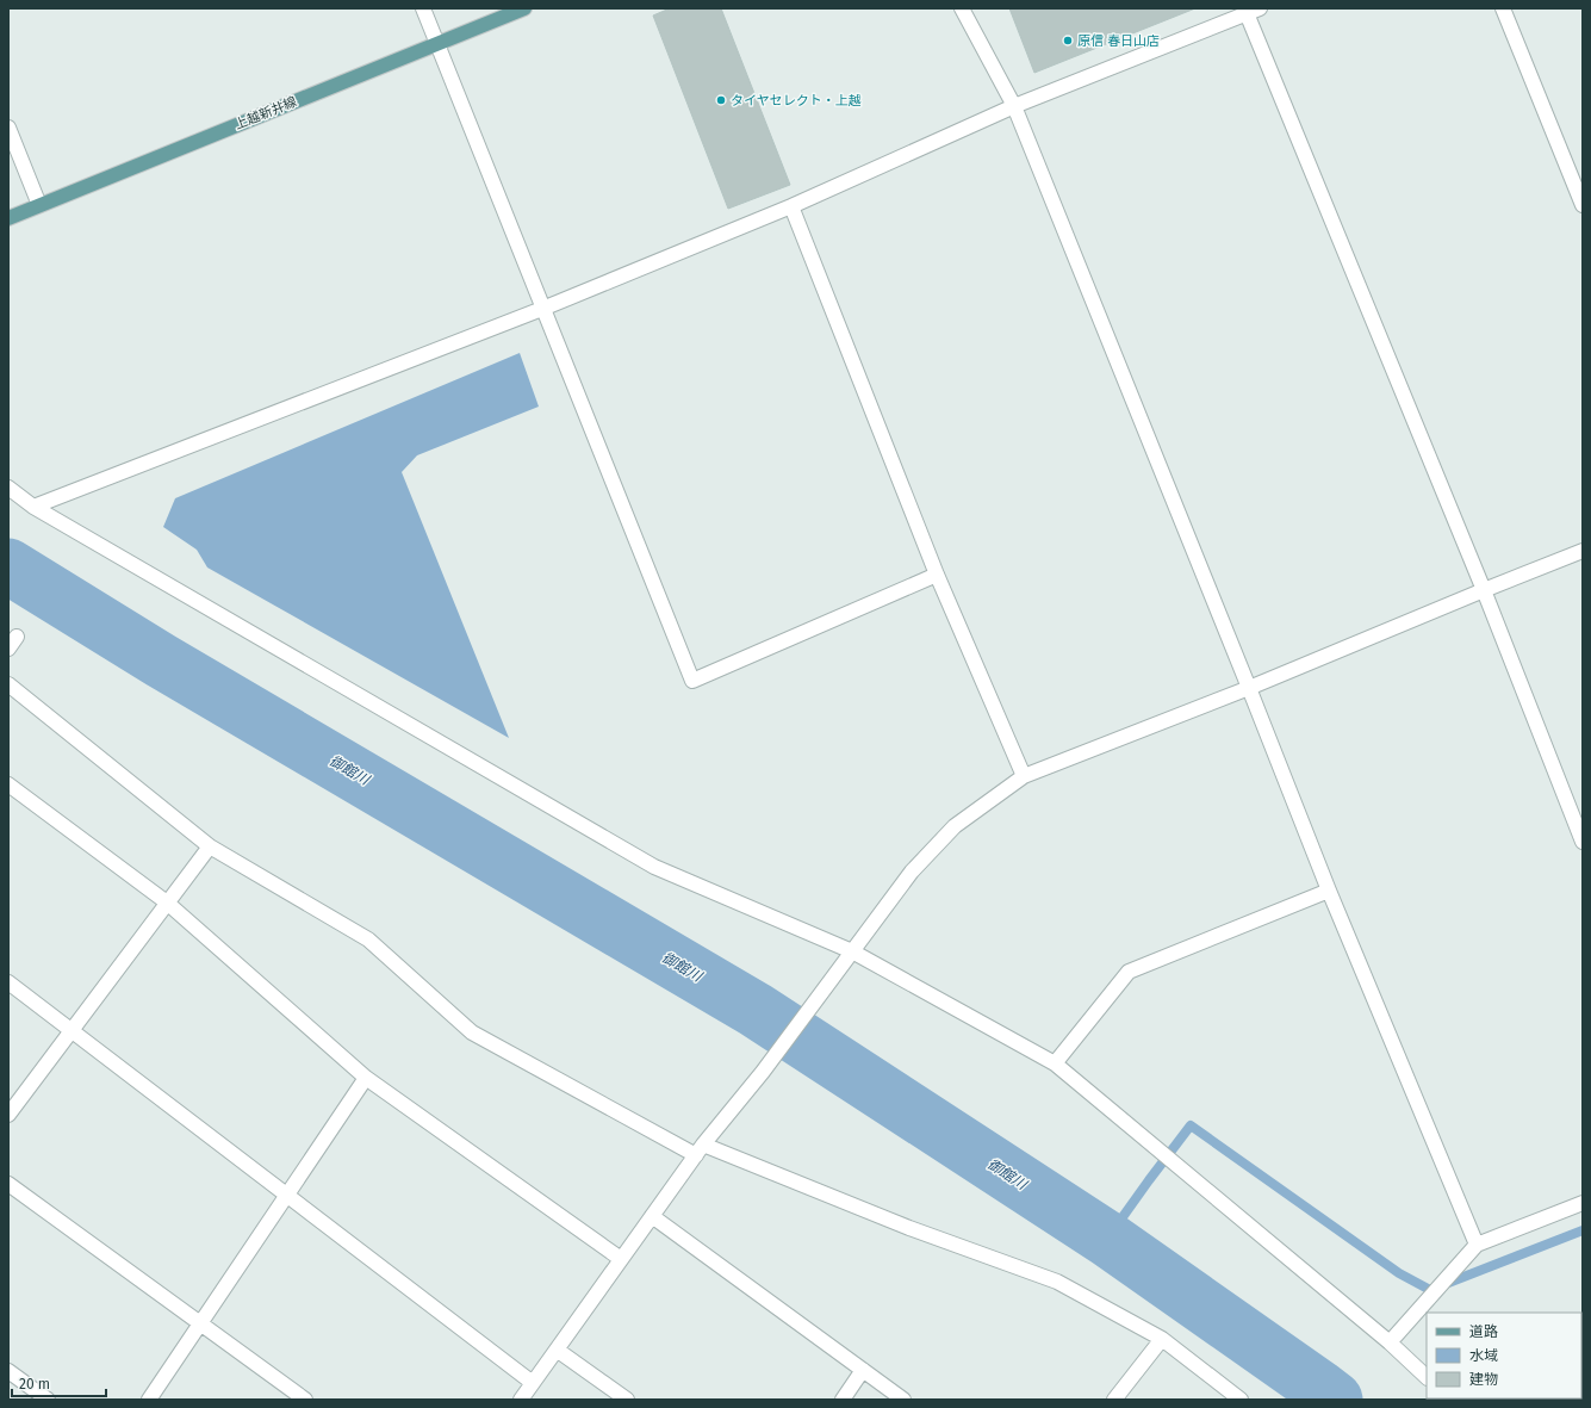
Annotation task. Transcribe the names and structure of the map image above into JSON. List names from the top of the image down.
{
  "streets": {
    "main road": ["上越新井線"]
  },
  "water": ["御館川"],
  "places": ["原信 春日山店", "タイヤセレクト・上越"],
  "legend": ["道路", "水域", "建物"],
  "scale_bar": "20 m"
}
